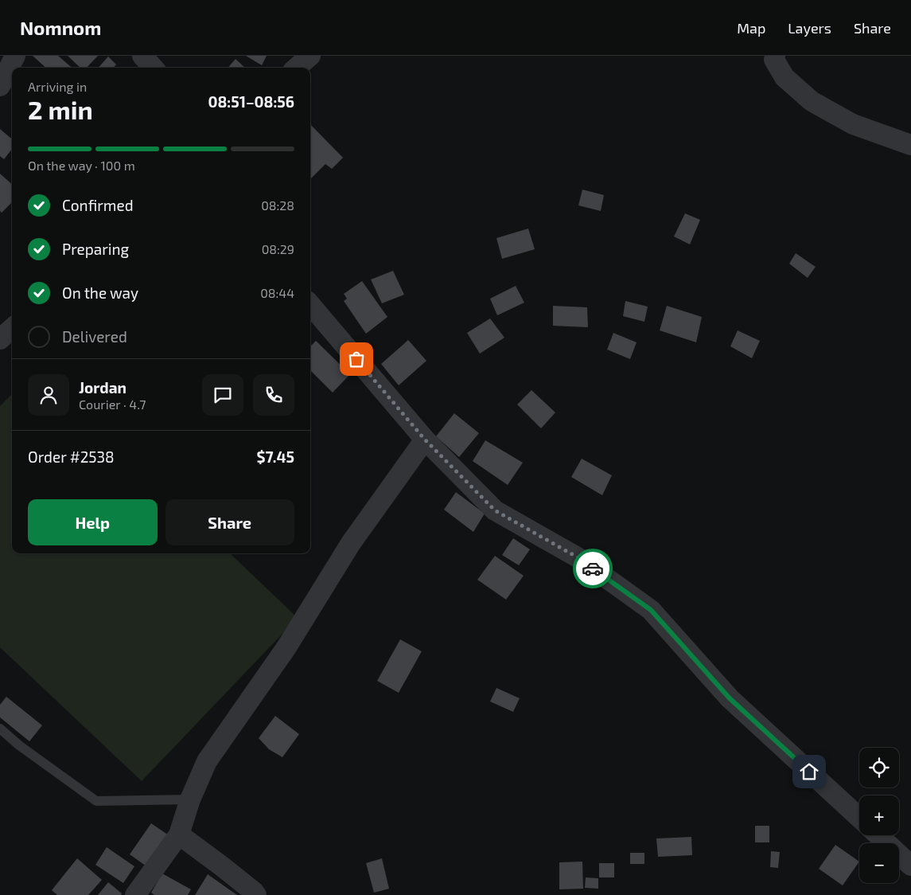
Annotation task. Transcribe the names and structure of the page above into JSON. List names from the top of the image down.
{
  "page": {
    "header": "Nomnom",
    "nav": ["Map", "Layers", "Share"],
    "heading": ["2 min", "Arriving in", "08:51–08:56"],
    "panel": [
      "Jordan",
      "Courier · 4.7",
      "Order #2538",
      "$7.45"
    ],
    "bar": "On the way · 100 m",
    "list": [
      ["Confirmed", "08:28"],
      ["Preparing", "08:29"],
      ["On the way", "08:44"],
      "Delivered"
    ],
    "buttons": ["Help", "Share"],
    "map_buttons": ["+", "−"]
  }
}
